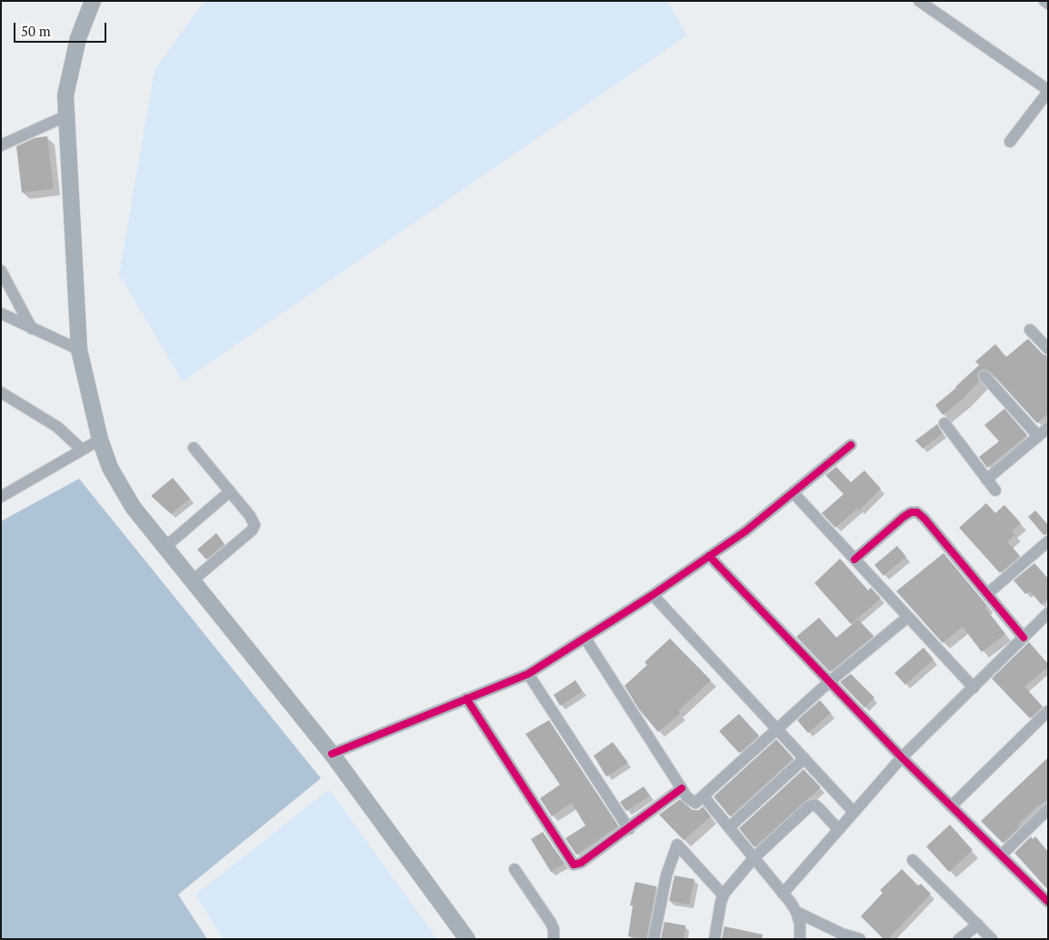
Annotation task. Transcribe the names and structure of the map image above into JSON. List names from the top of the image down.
{
  "scale_bar": "50 m"
}
